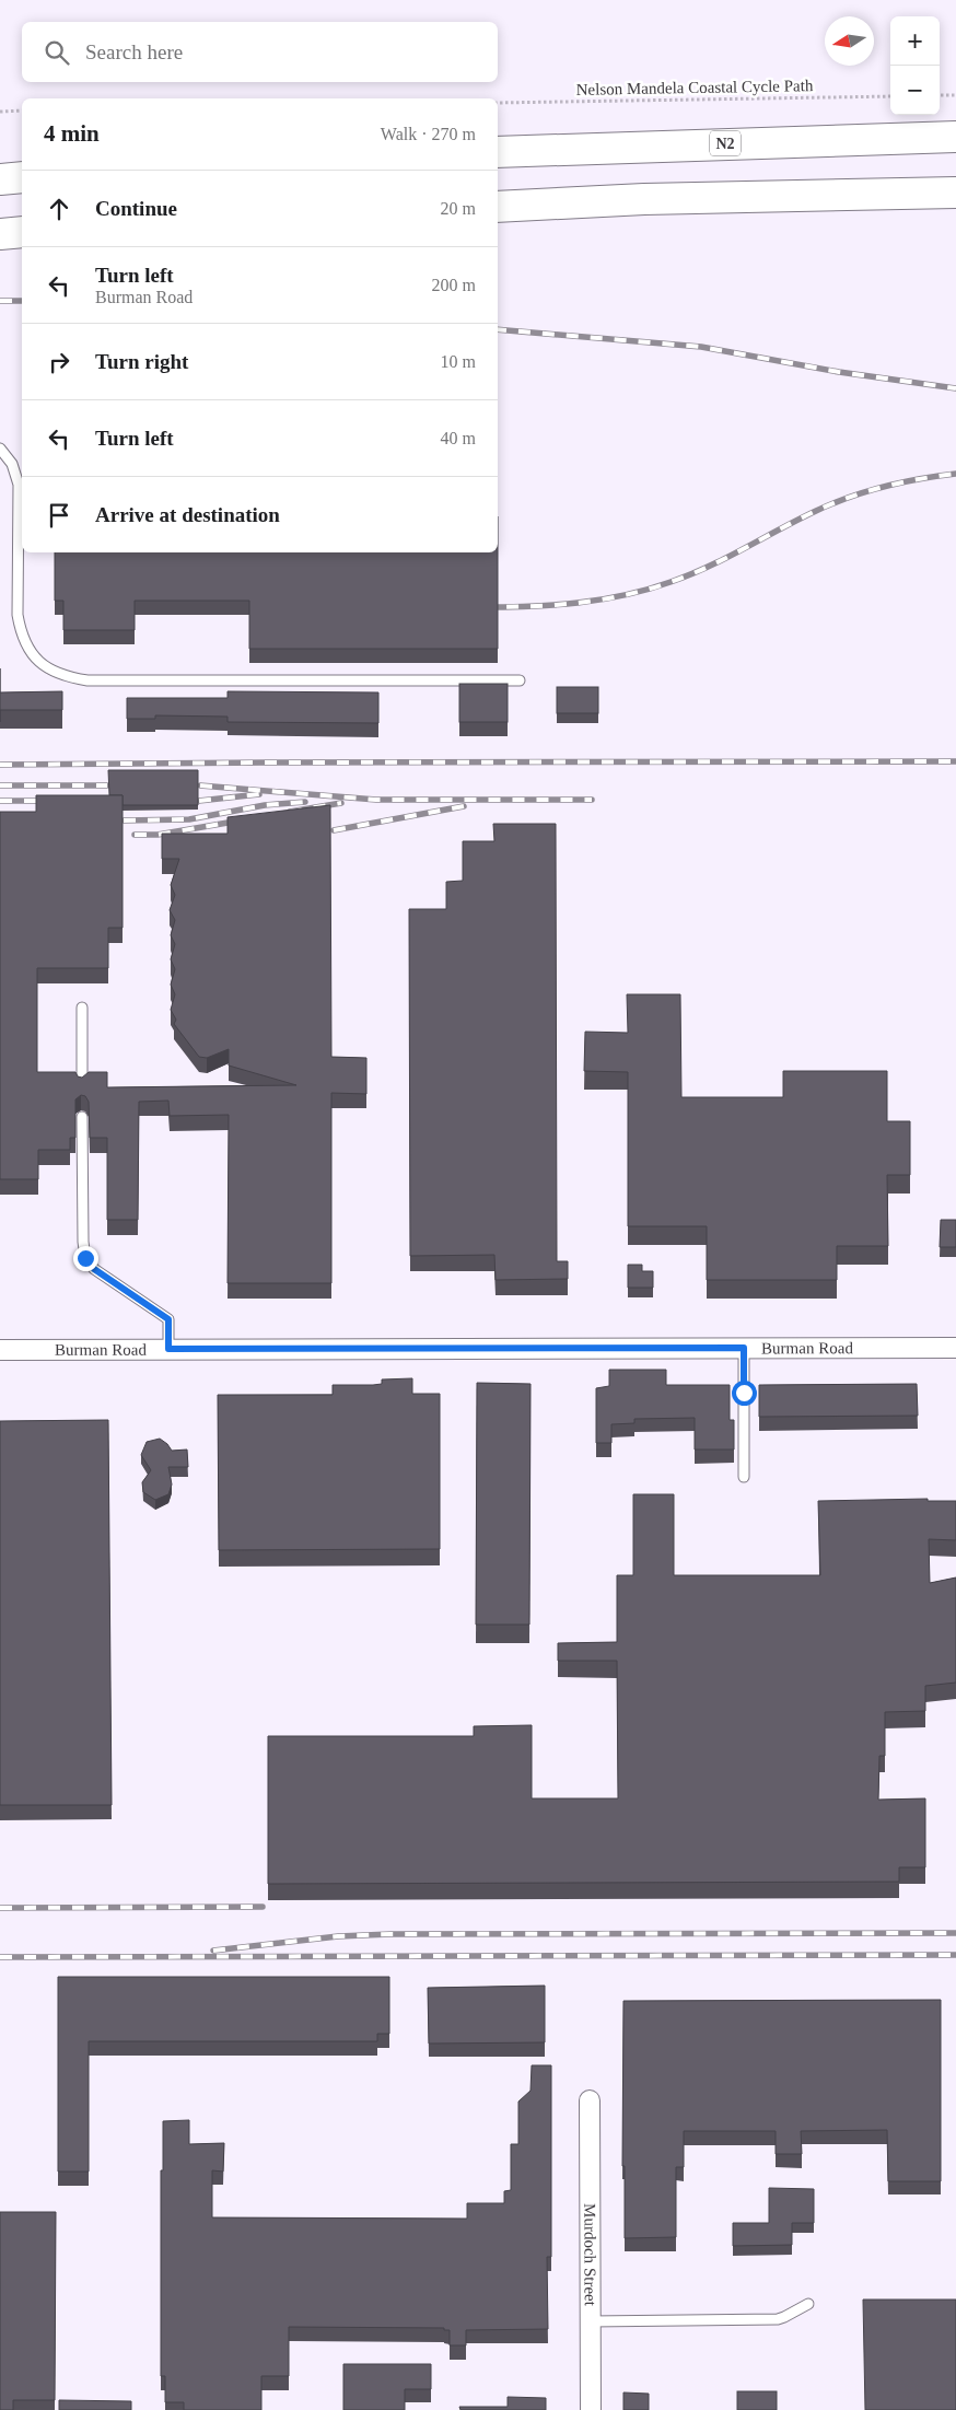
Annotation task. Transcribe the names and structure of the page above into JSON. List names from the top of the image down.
{
  "streets": {
    "highway": ["N2"],
    "street": ["Burman Road", "Murdoch Street"],
    "path": ["Nelson Mandela Coastal Cycle Path"]
  },
  "north": "left",
  "page": {
    "map_buttons": ["+", "−"],
    "search": "Search here",
    "heading": ["4 min", "Walk · 270 m"],
    "list": [
      ["Continue", "20 m"],
      ["Turn left", "Burman Road", "200 m"],
      ["Turn right", "10 m"],
      ["Turn left", "40 m"],
      "Arrive at destination"
    ]
  }
}
